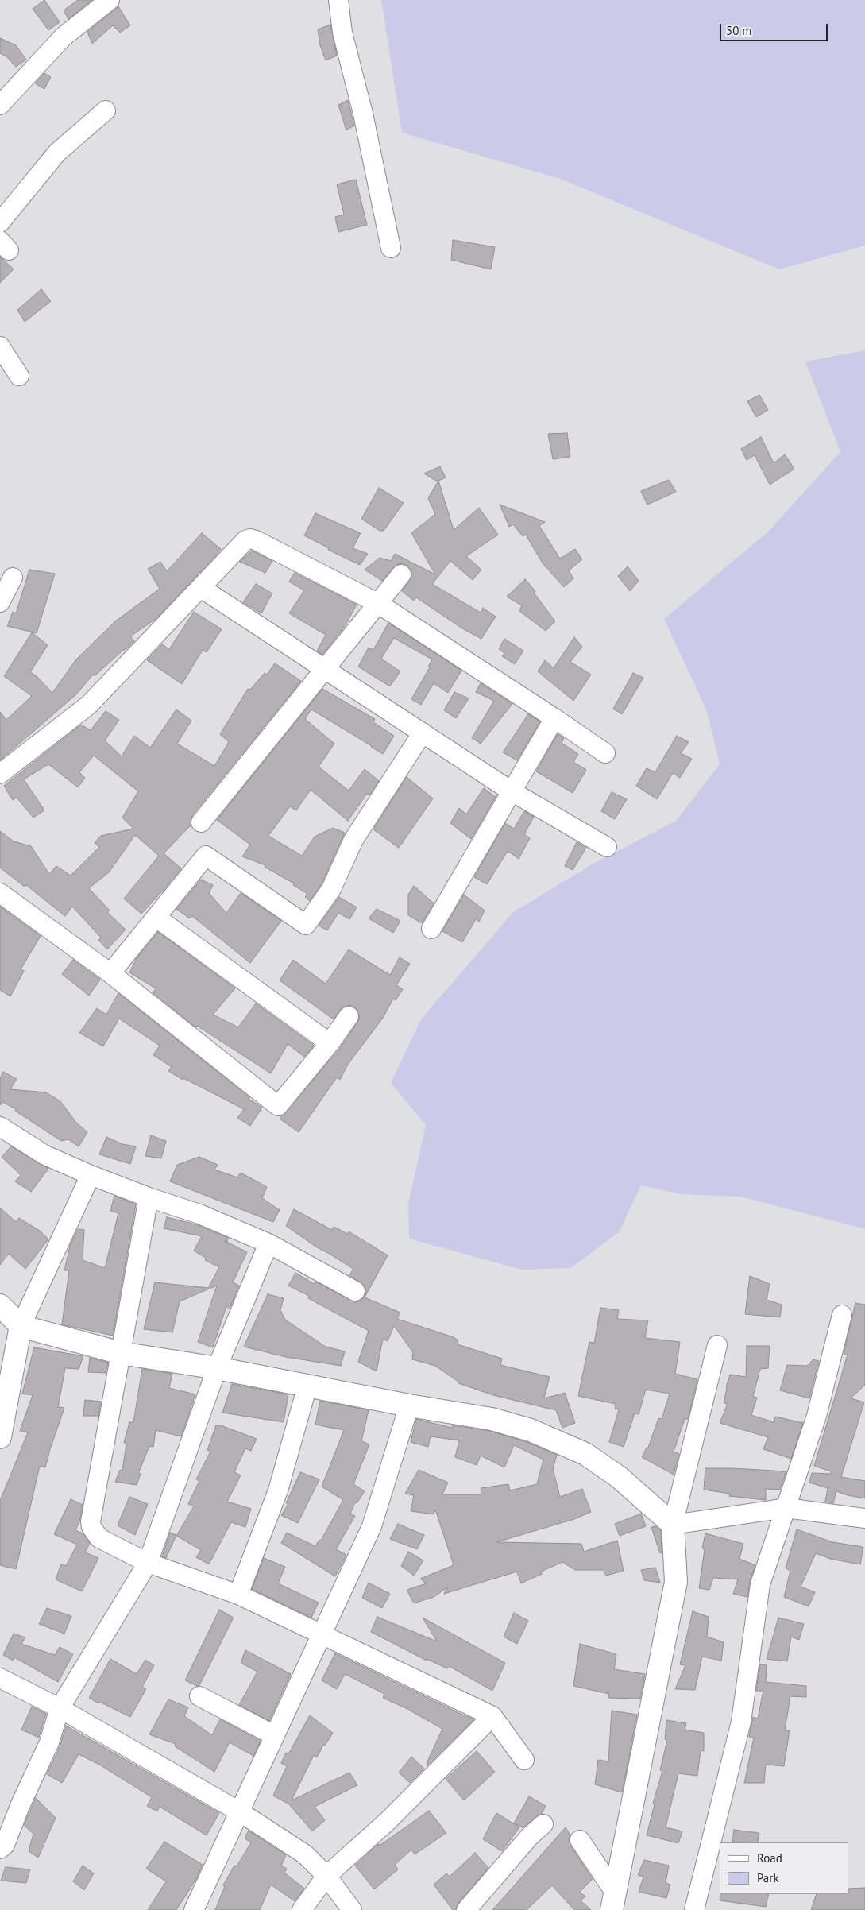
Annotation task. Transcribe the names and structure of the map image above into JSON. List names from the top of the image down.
{
  "legend": ["Road", "Park"],
  "scale_bar": "50 m"
}
